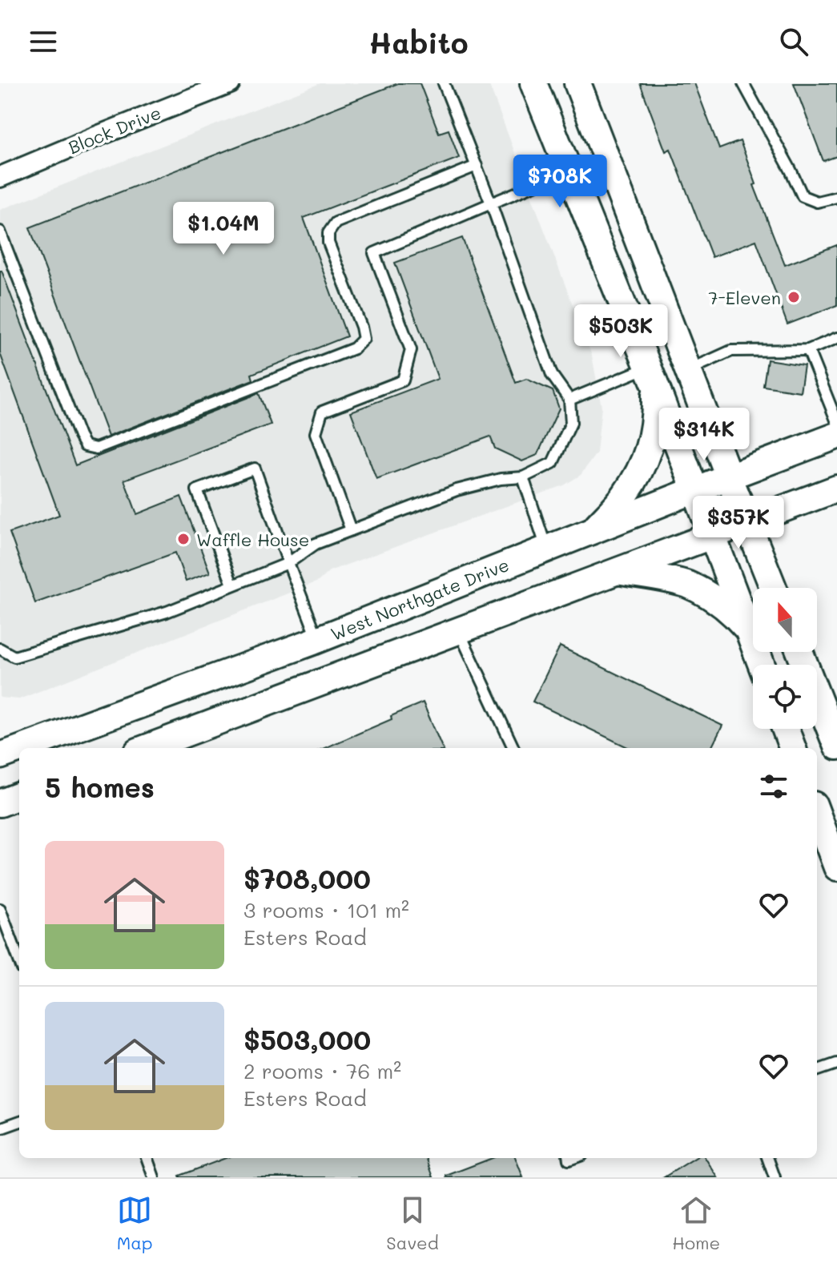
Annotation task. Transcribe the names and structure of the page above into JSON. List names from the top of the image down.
{
  "streets": {
    "main road": ["West Northgate Drive"],
    "street": ["Block Drive"]
  },
  "places": ["7-Eleven", "Waffle House"],
  "north": "top",
  "page": {
    "header": "Habito",
    "price": [
      "$708K",
      "$1.04M",
      "$503K",
      "$314K",
      "$357K"
    ],
    "heading": "5 homes",
    "list": [
      {
        "name": "$708,000",
        "note": "3 rooms · 101 m² · Esters Road"
      },
      {
        "name": "$503,000",
        "note": "2 rooms · 76 m² · Esters Road"
      }
    ],
    "tabs": ["Map", "Saved", "Home"]
  }
}
